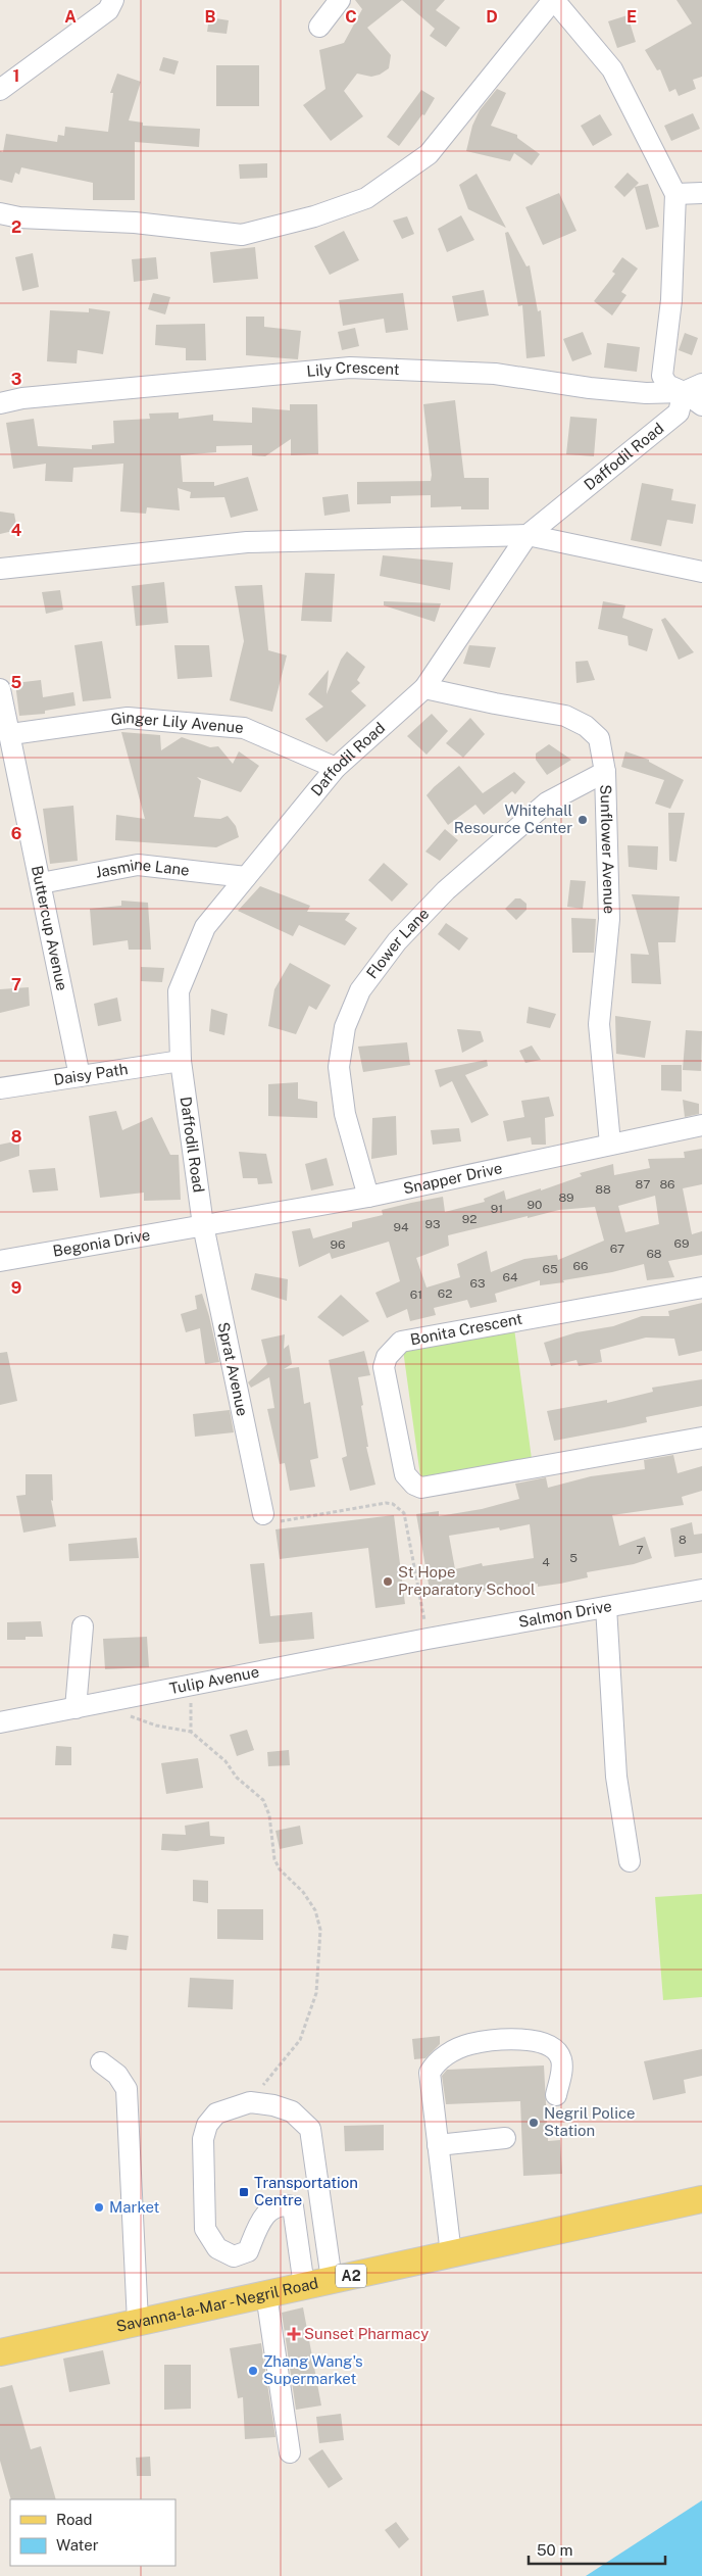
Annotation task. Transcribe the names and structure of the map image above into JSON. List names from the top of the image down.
{
  "streets": {
    "main road": ["A2", "Savanna-la-Mar - Negril Road"],
    "street": [
      "Lily Crescent",
      "Daffodil Road",
      "Ginger Lily Avenue",
      "Sunflower Avenue",
      "Jasmine Lane",
      "Buttercup Avenue",
      "Flower Lane",
      "Daisy Path",
      "Snapper Drive",
      "Begonia Drive",
      "Bonita Crescent",
      "Sprat Avenue",
      "Salmon Drive",
      "Tulip Avenue"
    ]
  },
  "crossings": [
    ["Lily Crescent", "Daffodil Road"],
    ["Daffodil Road", "Ginger Lily Avenue"],
    ["Daffodil Road", "Sunflower Avenue"],
    ["Daffodil Road", "Jasmine Lane"],
    ["Daffodil Road", "Daisy Path"],
    ["Daffodil Road", "Snapper Drive"],
    ["Daffodil Road", "Begonia Drive"],
    ["Daffodil Road", "Sprat Avenue"],
    ["Ginger Lily Avenue", "Buttercup Avenue"],
    ["Sunflower Avenue", "Flower Lane"],
    ["Sunflower Avenue", "Snapper Drive"],
    ["Jasmine Lane", "Buttercup Avenue"],
    ["Buttercup Avenue", "Daisy Path"],
    ["Flower Lane", "Snapper Drive"],
    ["Snapper Drive", "Begonia Drive"],
    ["Snapper Drive", "Sprat Avenue"],
    ["Begonia Drive", "Sprat Avenue"],
    ["Salmon Drive", "Tulip Avenue"]
  ],
  "places": {
    "other": [
      "Whitehall Resource Center",
      "St Hope Preparatory School",
      "Negril Police Station",
      "Market",
      "Zhang Wang's Supermarket"
    ],
    "transit": ["Transportation Centre"],
    "health": ["Sunset Pharmacy"]
  },
  "house_numbers": [
    "87",
    "86",
    "88",
    "89",
    "90",
    "91",
    "92",
    "93",
    "94",
    "69",
    "96",
    "67",
    "68",
    "66",
    "65",
    "64",
    "63",
    "62",
    "61",
    "8",
    "7",
    "5",
    "4"
  ],
  "legend": ["Road", "Water"],
  "scale_bar": "50 m",
  "grid": {
    "columns": [
      "A",
      "B",
      "C",
      "D",
      "E"
    ],
    "rows": [
      "1",
      "2",
      "3",
      "4",
      "5",
      "6",
      "7",
      "8",
      "9"
    ]
  }
}
